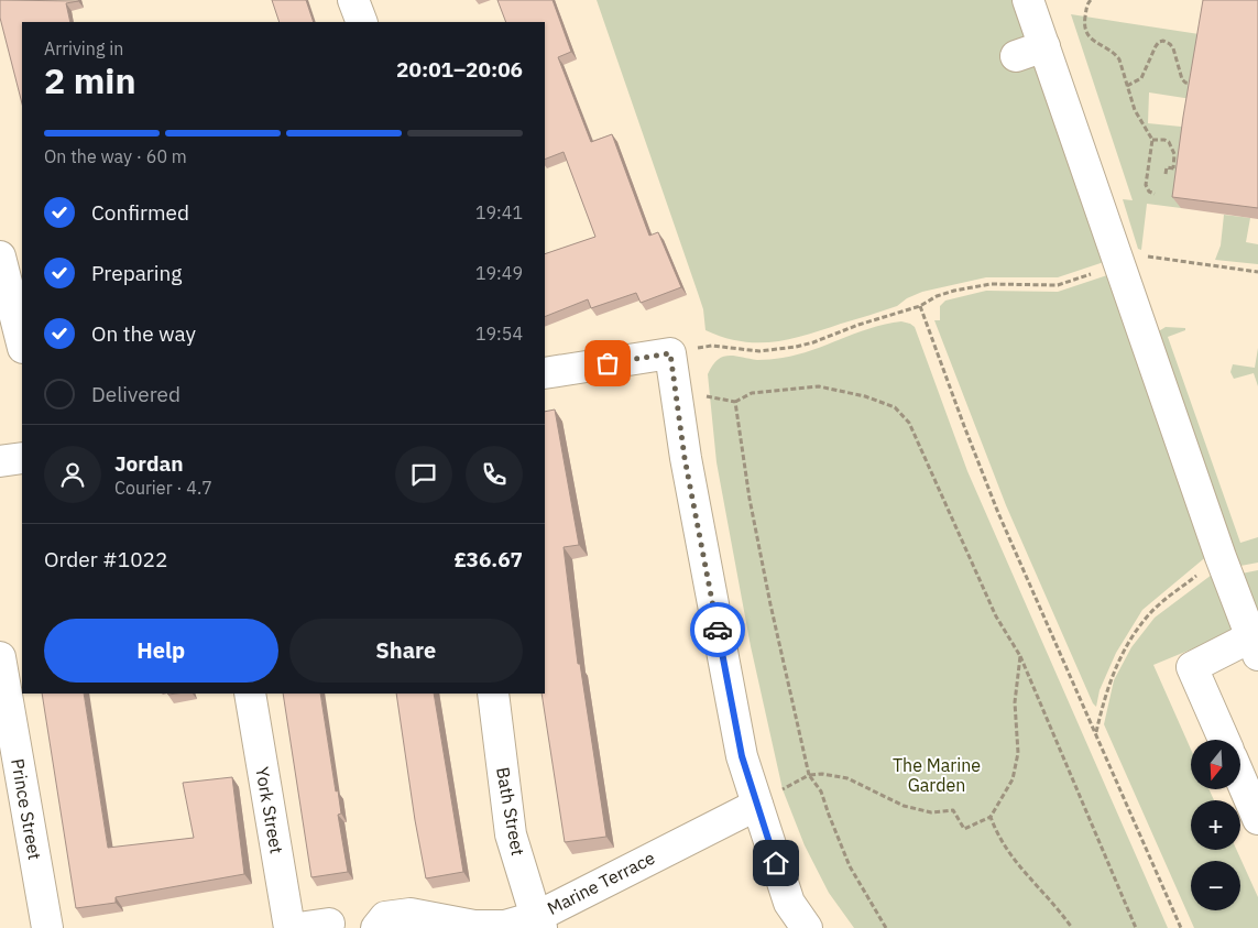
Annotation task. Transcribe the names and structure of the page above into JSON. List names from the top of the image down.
{
  "streets": {
    "street": [
      "Prince Street",
      "York Street",
      "Bath Street",
      "Marine Terrace"
    ]
  },
  "crossings": [
    ["Bath Street", "Marine Terrace"]
  ],
  "parks": ["The Marine Garden"],
  "north": "bottom",
  "page": {
    "heading": ["2 min", "Arriving in", "20:01–20:06"],
    "panel": [
      "Jordan",
      "Courier · 4.7",
      "Order #1022",
      "£36.67"
    ],
    "bar": "On the way · 60 m",
    "list": [
      ["Confirmed", "19:41"],
      ["Preparing", "19:49"],
      ["On the way", "19:54"],
      "Delivered"
    ],
    "buttons": ["Help", "Share"],
    "map_buttons": ["+", "−"]
  }
}
